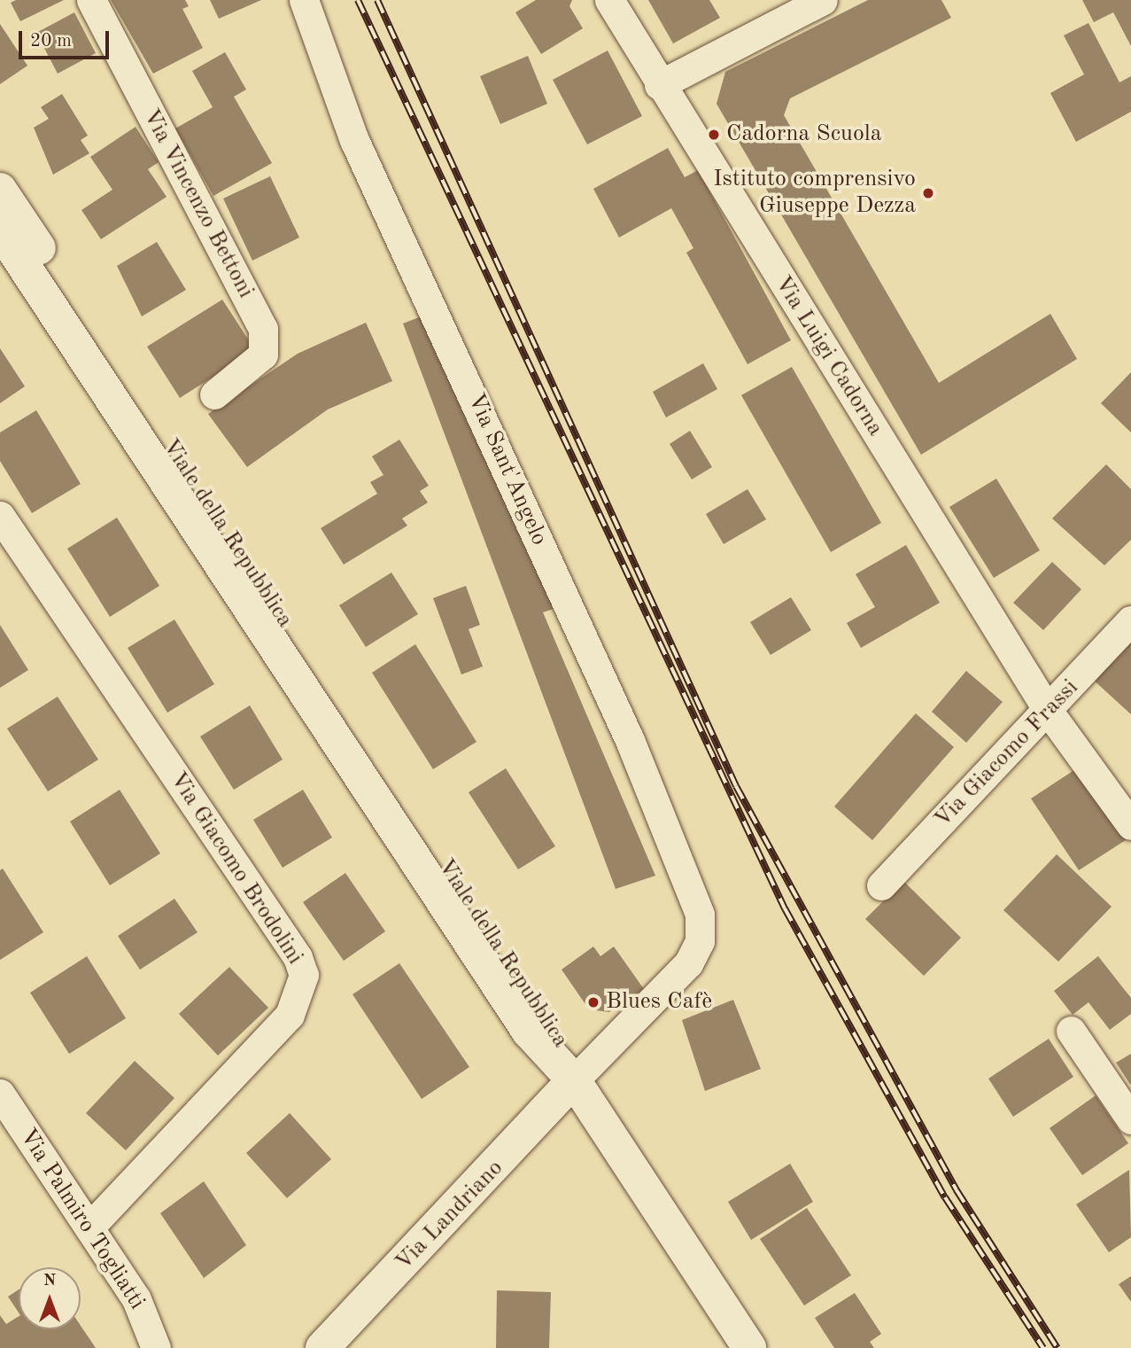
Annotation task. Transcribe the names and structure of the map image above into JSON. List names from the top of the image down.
{
  "streets": {
    "street": [
      "Via Vincenzo Bettoni",
      "Via Luigi Cadorna",
      "Via Sant'Angelo",
      "Viale della Repubblica",
      "Via Giacomo Frassi",
      "Via Giacomo Brodolini",
      "Via Landriano",
      "Via Palmiro Togliatti"
    ]
  },
  "crossings": [
    ["Via Luigi Cadorna", "Via Giacomo Frassi"],
    ["Via Sant'Angelo", "Viale della Repubblica"],
    ["Via Sant'Angelo", "Via Landriano"],
    ["Viale della Repubblica", "Via Landriano"],
    ["Via Giacomo Brodolini", "Via Palmiro Togliatti"]
  ],
  "places": ["Cadorna Scuola", "Istituto comprensivo Giuseppe Dezza", "Blues Cafè"],
  "scale_bar": "20 m",
  "north": "top"
}
